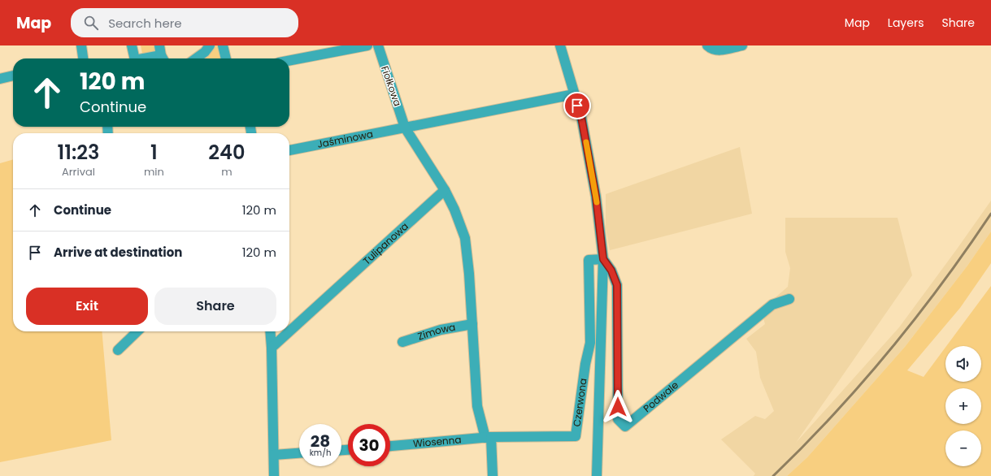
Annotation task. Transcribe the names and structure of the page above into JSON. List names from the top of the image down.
{
  "streets": {
    "street": [
      "Fiołkowa",
      "Jaśminowa",
      "Tulipanowa",
      "Zimowa",
      "Podwale",
      "Czerwona",
      "Wiosenna"
    ]
  },
  "crossings": [
    ["Fiołkowa", "Jaśminowa"],
    ["Podwale", "Czerwona"],
    ["Czerwona", "Wiosenna"]
  ],
  "page": {
    "header": "Map",
    "search": "Search here",
    "nav": ["Map", "Layers", "Share"],
    "turn": ["120 m", "Continue"],
    "eta": [
      "11:23",
      "Arrival",
      "1",
      "min",
      "240",
      "m"
    ],
    "list": [
      {
        "name": "Continue",
        "value": "120 m"
      },
      {
        "name": "Arrive at destination",
        "value": "120 m"
      }
    ],
    "buttons": ["Exit", "Share"],
    "map_buttons": ["+", "−"],
    "speed": "28 km/h",
    "limit": "30"
  }
}
